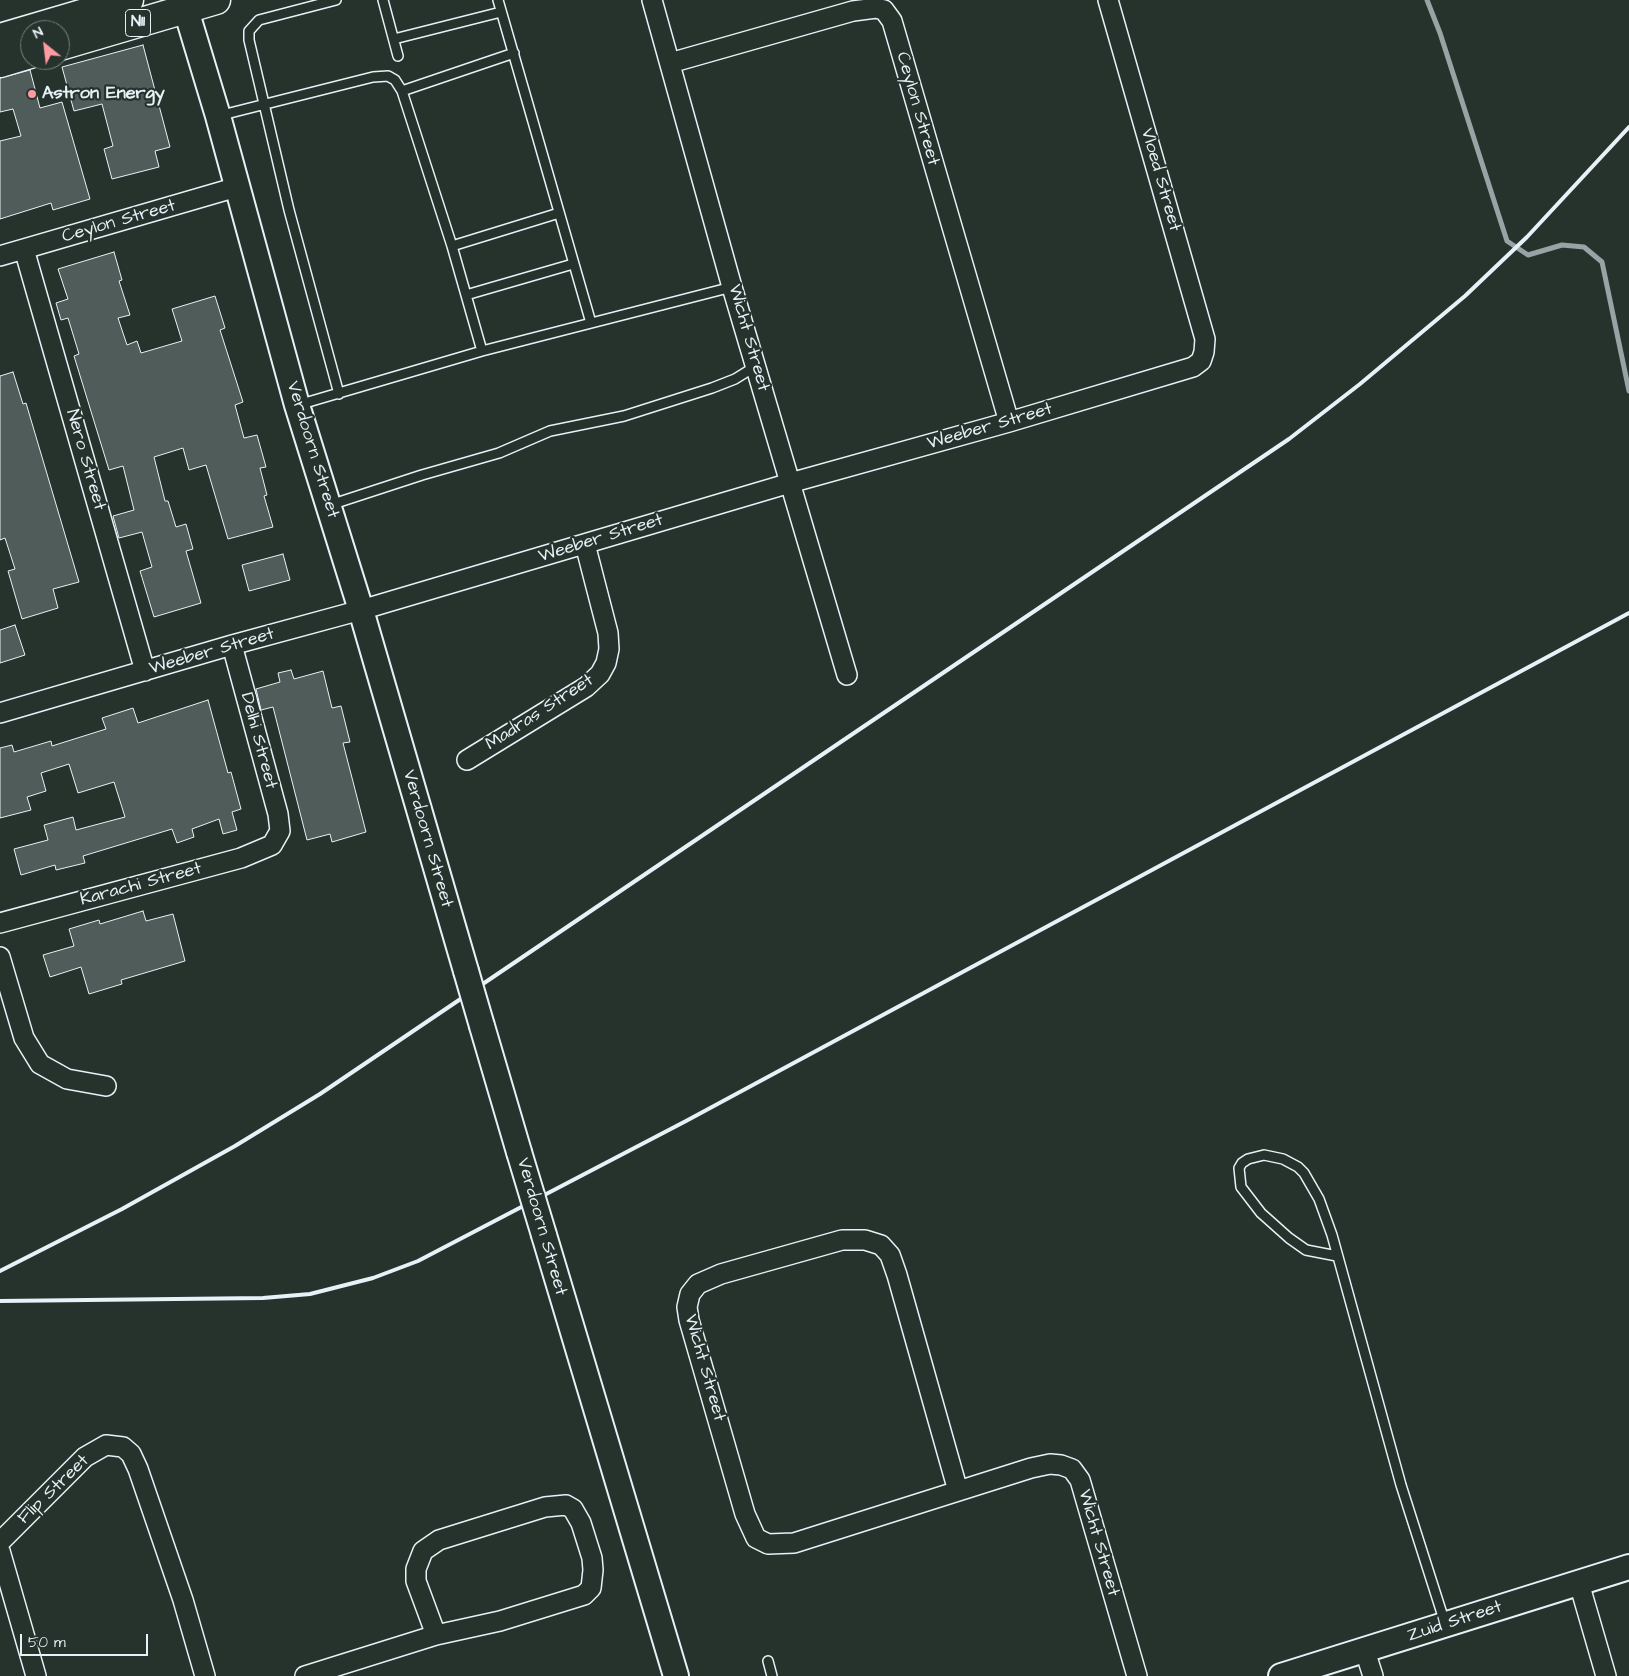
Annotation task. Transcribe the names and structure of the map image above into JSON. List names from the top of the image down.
{
  "streets": {
    "highway": ["N11"],
    "street": [
      "Ceylon Street",
      "Vloed Street",
      "Wicht Street",
      "Weeber Street",
      "Verdoorn Street",
      "Nero Street",
      "Madras Street",
      "Delhi Street",
      "Karachi Street",
      "Flip Street",
      "Zuid Street"
    ]
  },
  "crossings": [
    ["N11", "Verdoorn Street"],
    ["Ceylon Street", "Wicht Street"],
    ["Ceylon Street", "Weeber Street"],
    ["Ceylon Street", "Verdoorn Street"],
    ["Ceylon Street", "Nero Street"],
    ["Vloed Street", "Weeber Street"],
    ["Wicht Street", "Weeber Street"],
    ["Weeber Street", "Verdoorn Street"],
    ["Weeber Street", "Nero Street"],
    ["Weeber Street", "Madras Street"],
    ["Weeber Street", "Delhi Street"],
    ["Delhi Street", "Karachi Street"]
  ],
  "places": ["Astron Energy"],
  "scale_bar": "50 m",
  "north": "top left"
}
